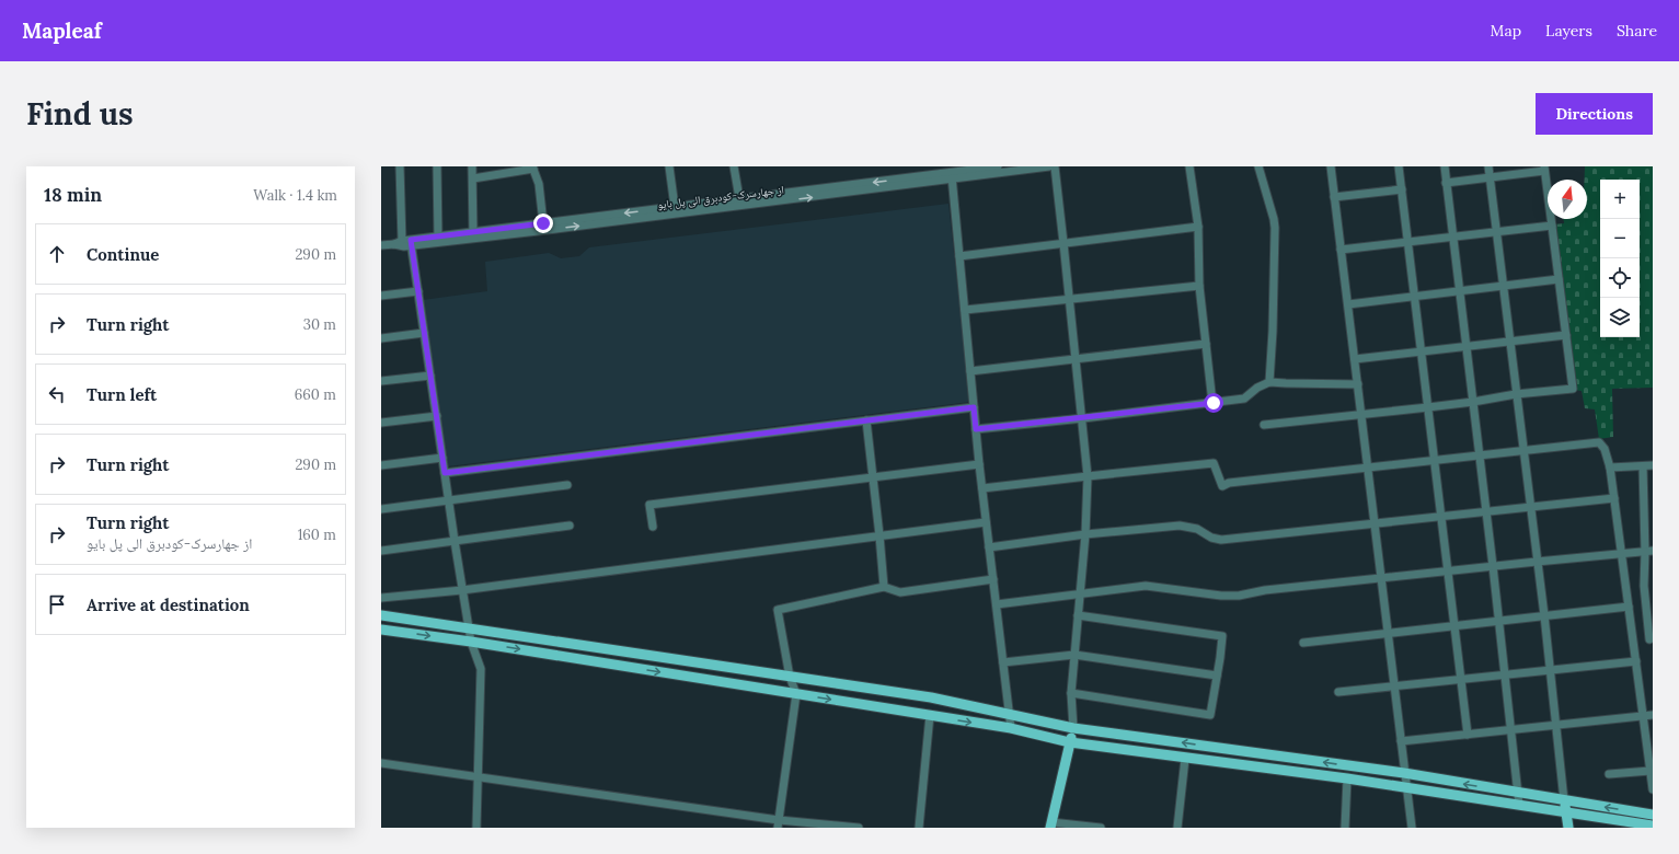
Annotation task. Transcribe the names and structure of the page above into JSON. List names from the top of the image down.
{
  "streets": {
    "street": ["از جهارسرک-کودبرق الی پل بایو"]
  },
  "north": "top",
  "page": {
    "header": "Mapleaf",
    "nav": ["Map", "Layers", "Share"],
    "buttons": "Directions",
    "title": "Find us",
    "heading": ["18 min", "Walk · 1.4 km"],
    "map_buttons": ["+", "−"],
    "list": [
      ["Continue", "290 m"],
      ["Turn right", "30 m"],
      ["Turn left", "660 m"],
      ["Turn right", "290 m"],
      ["Turn right", "از جهارسرک-کودبرق الی پل بایو", "160 m"],
      "Arrive at destination"
    ]
  }
}
